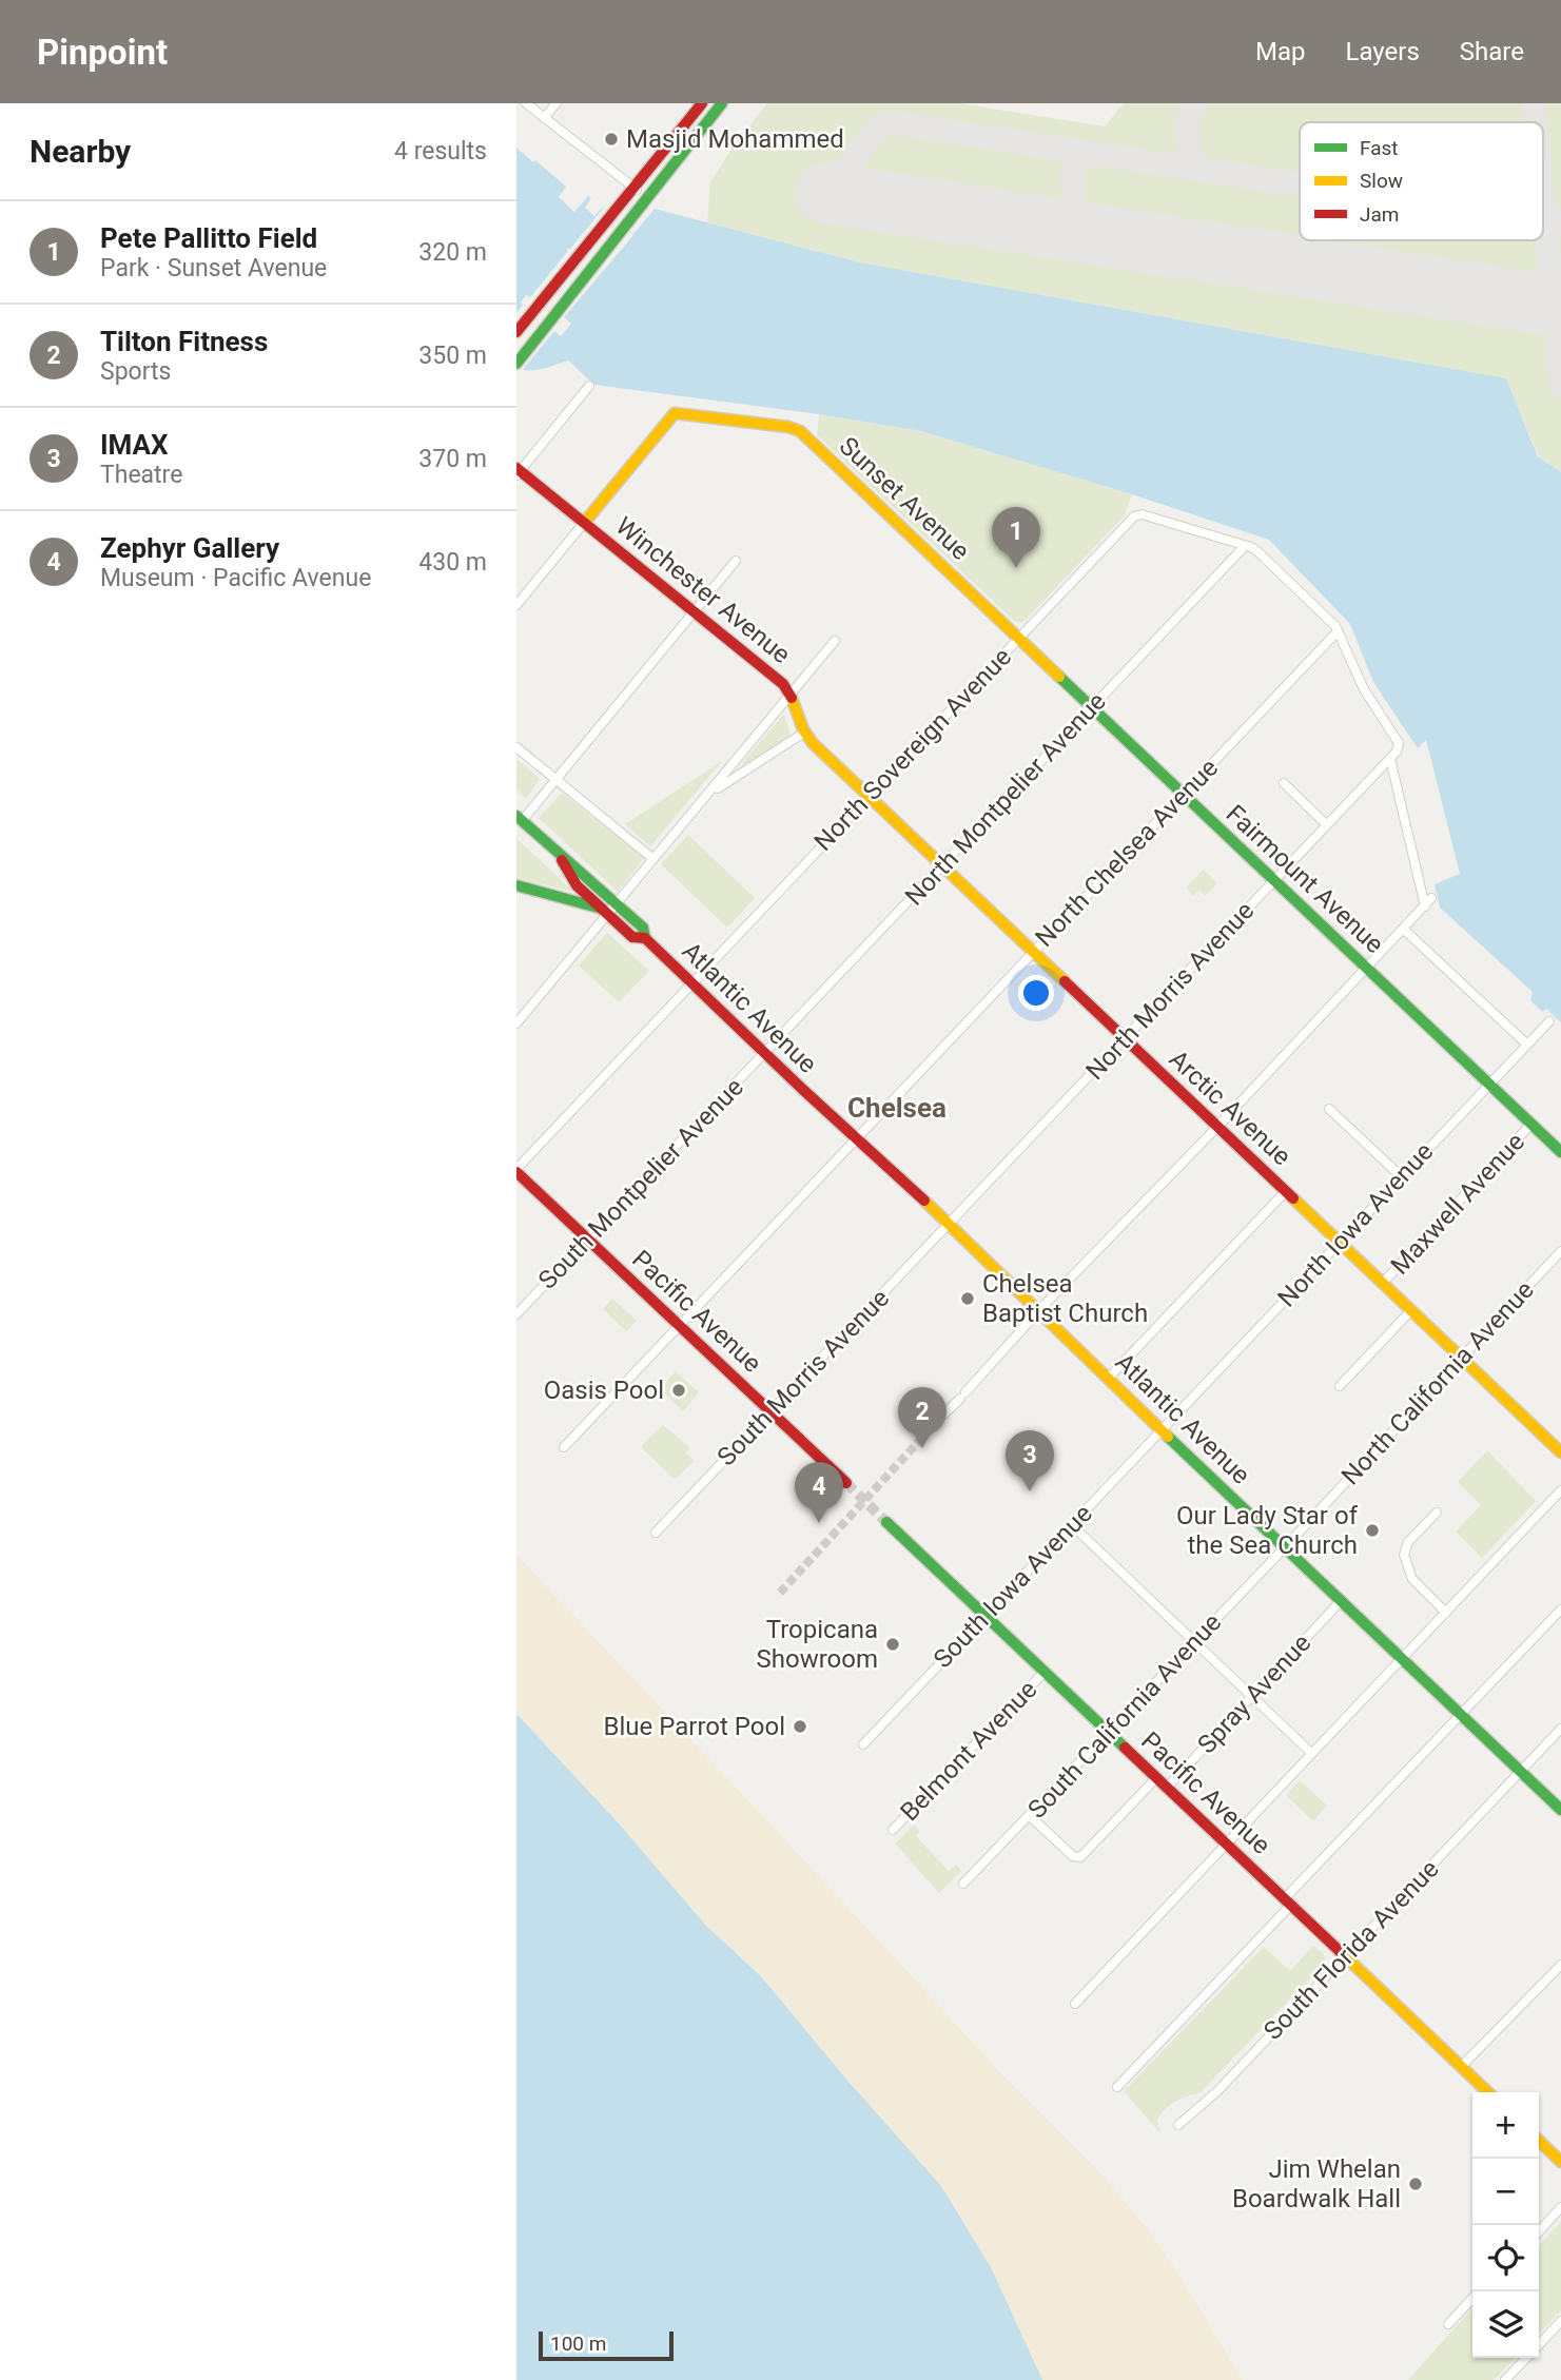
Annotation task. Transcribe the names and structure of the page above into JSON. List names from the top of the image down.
{
  "streets": {
    "main road": [
      "Sunset Avenue",
      "Winchester Avenue",
      "Fairmount Avenue",
      "Atlantic Avenue",
      "Arctic Avenue",
      "Pacific Avenue"
    ],
    "street": [
      "North Sovereign Avenue",
      "North Montpelier Avenue",
      "North Chelsea Avenue",
      "North Morris Avenue",
      "South Montpelier Avenue",
      "Maxwell Avenue",
      "North Iowa Avenue",
      "South Morris Avenue",
      "North California Avenue",
      "South Iowa Avenue",
      "Spray Avenue",
      "South California Avenue",
      "Belmont Avenue",
      "South Florida Avenue"
    ]
  },
  "crossings": [
    ["Sunset Avenue", "Winchester Avenue"],
    ["Sunset Avenue", "North Sovereign Avenue"],
    ["Sunset Avenue", "Fairmount Avenue"],
    ["Winchester Avenue", "North Sovereign Avenue"],
    ["Winchester Avenue", "Arctic Avenue"],
    ["North Sovereign Avenue", "North Montpelier Avenue"],
    ["North Sovereign Avenue", "Fairmount Avenue"],
    ["North Sovereign Avenue", "Atlantic Avenue"],
    ["North Sovereign Avenue", "Arctic Avenue"],
    ["North Sovereign Avenue", "Pacific Avenue"],
    ["North Montpelier Avenue", "Fairmount Avenue"],
    ["North Montpelier Avenue", "Atlantic Avenue"],
    ["North Montpelier Avenue", "Arctic Avenue"],
    ["North Montpelier Avenue", "South Montpelier Avenue"],
    ["North Chelsea Avenue", "Fairmount Avenue"],
    ["North Chelsea Avenue", "Atlantic Avenue"],
    ["North Chelsea Avenue", "Arctic Avenue"],
    ["North Chelsea Avenue", "Pacific Avenue"],
    ["Fairmount Avenue", "North Morris Avenue"],
    ["Fairmount Avenue", "Maxwell Avenue"],
    ["Fairmount Avenue", "North Iowa Avenue"],
    ["North Morris Avenue", "Atlantic Avenue"],
    ["North Morris Avenue", "Arctic Avenue"],
    ["North Morris Avenue", "South Morris Avenue"],
    ["Atlantic Avenue", "South Montpelier Avenue"],
    ["Atlantic Avenue", "North Iowa Avenue"],
    ["Atlantic Avenue", "South Morris Avenue"],
    ["Atlantic Avenue", "North California Avenue"],
    ["Atlantic Avenue", "South Iowa Avenue"],
    ["Atlantic Avenue", "Spray Avenue"],
    ["Atlantic Avenue", "South California Avenue"],
    ["Atlantic Avenue", "South Florida Avenue"],
    ["Arctic Avenue", "Maxwell Avenue"],
    ["Arctic Avenue", "North Iowa Avenue"],
    ["Arctic Avenue", "North California Avenue"],
    ["South Montpelier Avenue", "Pacific Avenue"],
    ["North Iowa Avenue", "South Iowa Avenue"],
    ["Pacific Avenue", "South Morris Avenue"],
    ["Pacific Avenue", "South Iowa Avenue"],
    ["Pacific Avenue", "Spray Avenue"],
    ["Pacific Avenue", "South California Avenue"],
    ["Pacific Avenue", "Belmont Avenue"],
    ["Pacific Avenue", "South Florida Avenue"],
    ["North California Avenue", "South California Avenue"]
  ],
  "districts": ["Chelsea"],
  "places": [
    "Masjid Mohammed",
    "Chelsea Baptist Church",
    "Oasis Pool",
    "Our Lady Star of the Sea Church",
    "Tropicana Showroom",
    "Blue Parrot Pool",
    "Jim Whelan Boardwalk Hall"
  ],
  "legend": ["Fast", "Slow", "Jam"],
  "scale_bar": "100 m",
  "page": {
    "header": "Pinpoint",
    "nav": ["Map", "Layers", "Share"],
    "heading": ["Nearby", "4 results"],
    "list": [
      {
        "mark": "1",
        "name": "Pete Pallitto Field",
        "note": "Park · Sunset Avenue",
        "value": "320 m"
      },
      {
        "mark": "2",
        "name": "Tilton Fitness",
        "note": "Sports",
        "value": "350 m"
      },
      {
        "mark": "3",
        "name": "IMAX",
        "note": "Theatre",
        "value": "370 m"
      },
      {
        "mark": "4",
        "name": "Zephyr Gallery",
        "note": "Museum · Pacific Avenue",
        "value": "430 m"
      }
    ],
    "pins": [
      "1",
      "2",
      "3",
      "4"
    ],
    "map_buttons": ["+", "−"],
    "scale": "100 m"
  }
}
